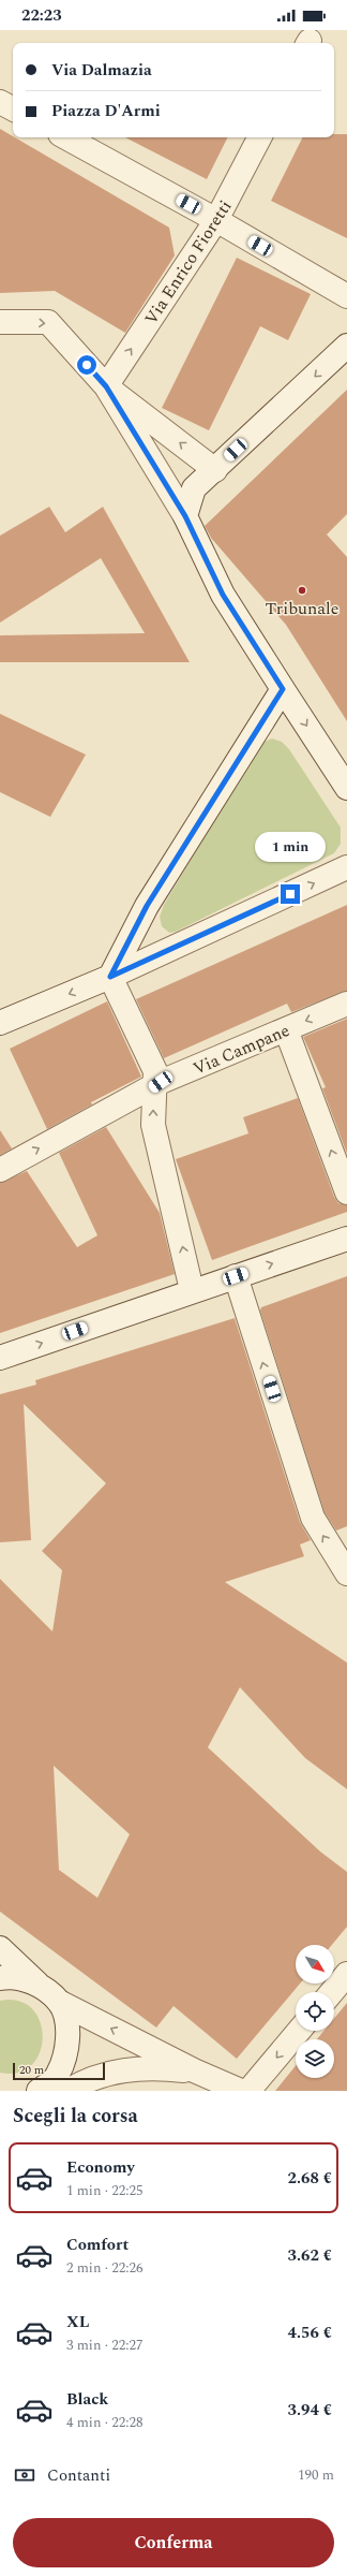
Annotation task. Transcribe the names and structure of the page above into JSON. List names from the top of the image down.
{
  "streets": {
    "street": ["Via Enrico Fioretti", "Via Campane"]
  },
  "places": ["Tribunale"],
  "scale_bar": "20 m",
  "north": "bottom right",
  "page": {
    "status": "22:23",
    "banner": ["Via Dalmazia", "Piazza D'Armi"],
    "bubble": "1 min",
    "scale": "20 m",
    "heading": "Scegli la corsa",
    "list": [
      {
        "name": "Economy",
        "note": "1 min · 22:25",
        "value": "2.68 €"
      },
      {
        "name": "Comfort",
        "note": "2 min · 22:26",
        "value": "3.62 €"
      },
      {
        "name": "XL",
        "note": "3 min · 22:27",
        "value": "4.56 €"
      },
      {
        "name": "Black",
        "note": "4 min · 22:28",
        "value": "3.94 €"
      }
    ],
    "pay": ["Contanti", "190 m"],
    "buttons": "Conferma"
  }
}
